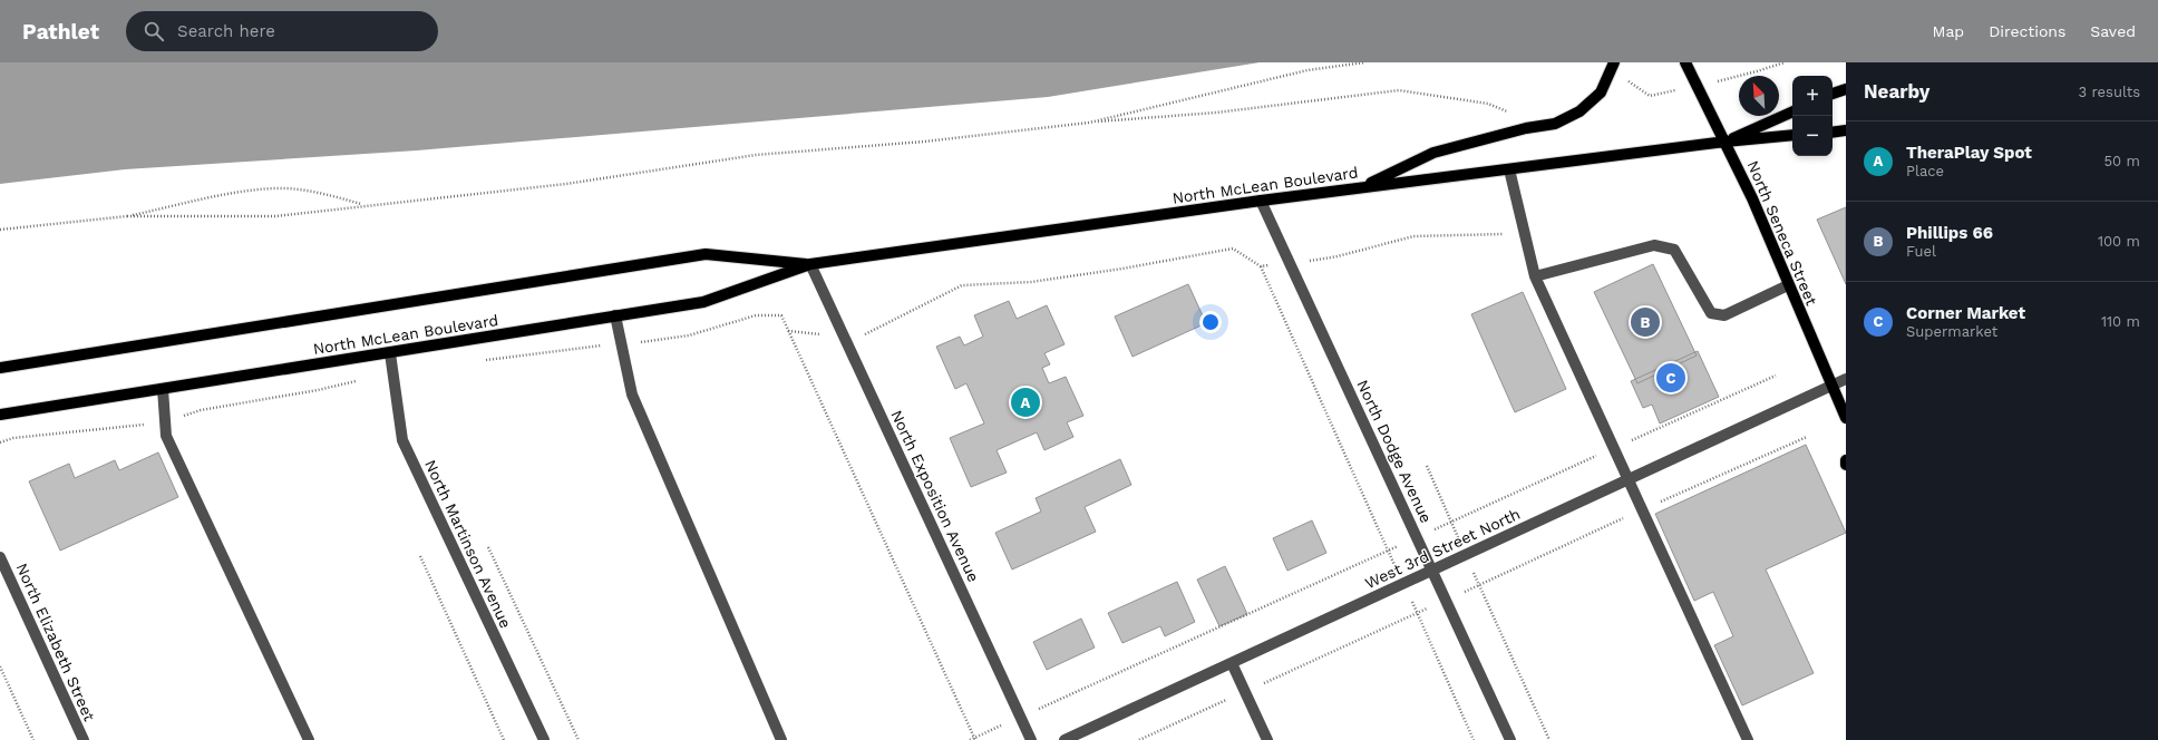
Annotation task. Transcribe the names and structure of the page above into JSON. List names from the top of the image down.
{
  "streets": {
    "main road": ["North McLean Boulevard", "North Seneca Street"],
    "street": [
      "North Dodge Avenue",
      "North Exposition Avenue",
      "North Martinson Avenue",
      "West 3rd Street North",
      "North Elizabeth Street"
    ]
  },
  "crossings": [
    ["North McLean Boulevard", "North Seneca Street"],
    ["North McLean Boulevard", "North Dodge Avenue"],
    ["North McLean Boulevard", "North Exposition Avenue"],
    ["North McLean Boulevard", "North Martinson Avenue"],
    ["North Seneca Street", "West 3rd Street North"],
    ["North Dodge Avenue", "West 3rd Street North"]
  ],
  "north": "top left",
  "page": {
    "header": "Pathlet",
    "search": "Search here",
    "nav": ["Map", "Directions", "Saved"],
    "heading": ["Nearby", "3 results"],
    "map_buttons": ["+", "−"],
    "list": [
      {
        "mark": "A",
        "name": "TheraPlay Spot",
        "note": "Place",
        "value": "50 m"
      },
      {
        "mark": "B",
        "name": "Phillips 66",
        "note": "Fuel",
        "value": "100 m"
      },
      {
        "mark": "C",
        "name": "Corner Market",
        "note": "Supermarket",
        "value": "110 m"
      }
    ],
    "pins": ["B", "C", "A"]
  }
}
